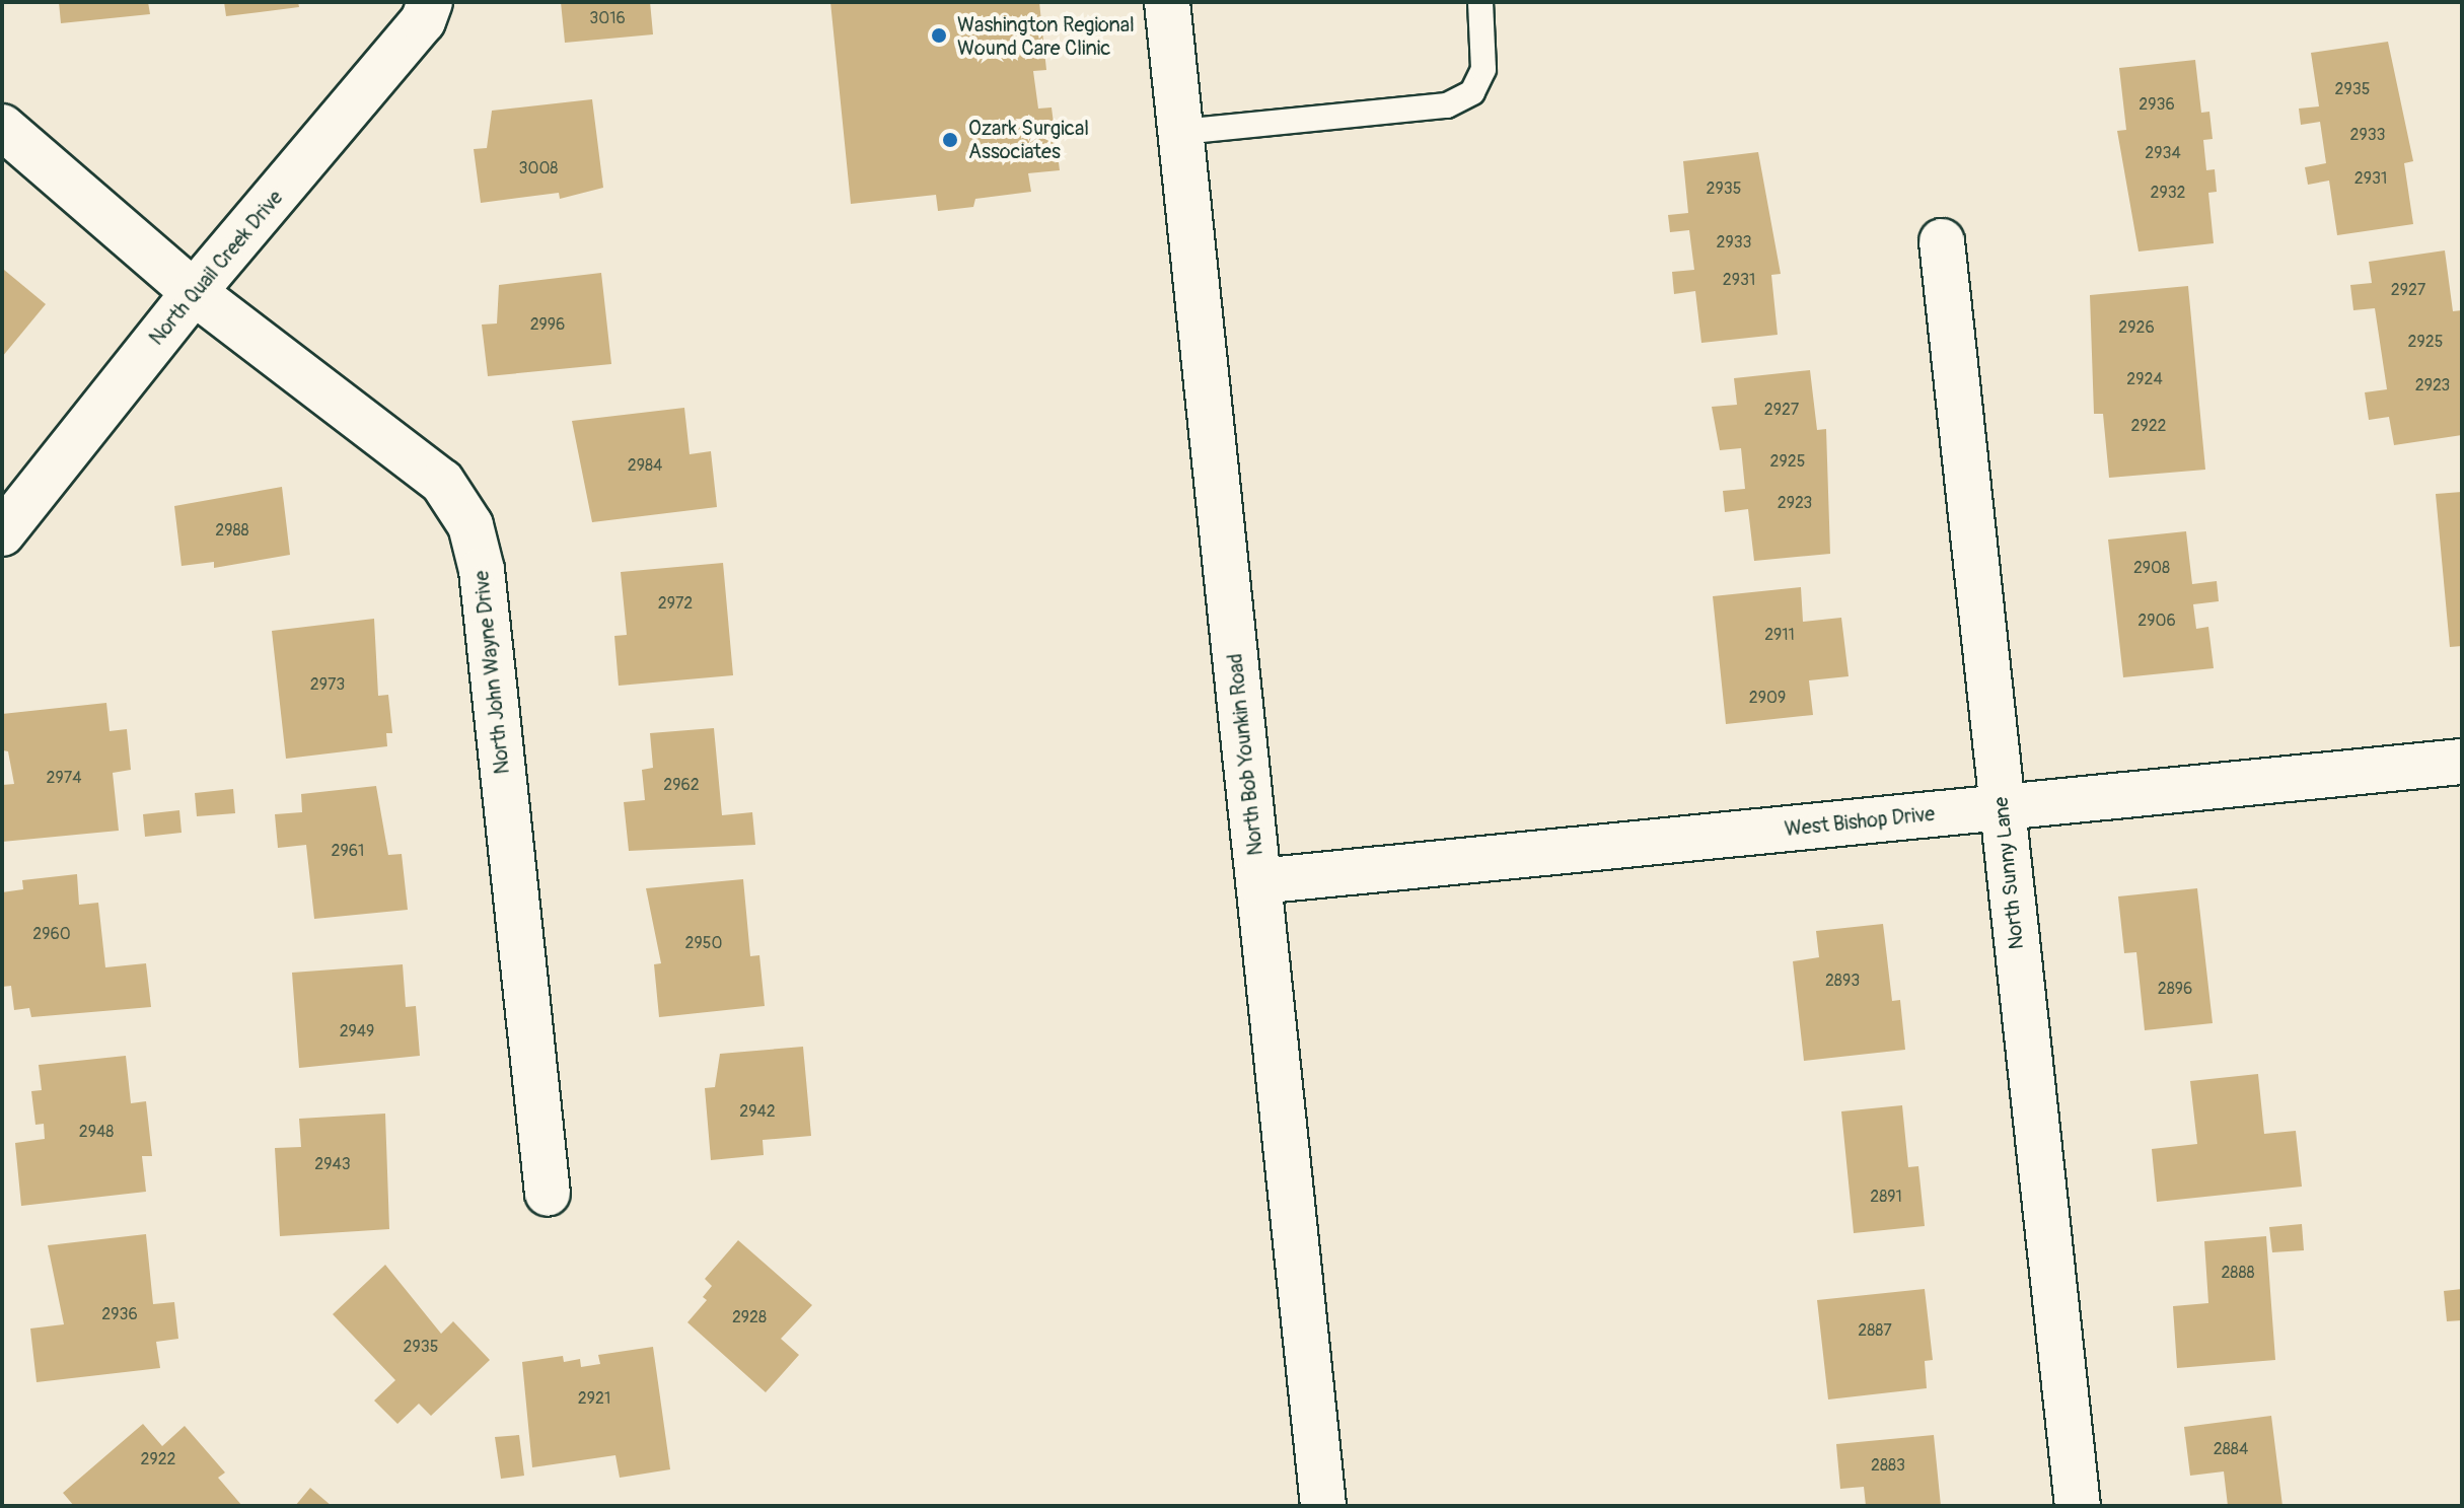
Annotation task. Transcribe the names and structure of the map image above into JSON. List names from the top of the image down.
{
  "streets": {
    "street": [
      "North Quail Creek Drive",
      "North John Wayne Drive",
      "North Bob Younkin Road",
      "West Bishop Drive",
      "North Sunny Lane"
    ]
  },
  "crossings": [
    ["North Quail Creek Drive", "North John Wayne Drive"],
    ["North Bob Younkin Road", "West Bishop Drive"],
    ["West Bishop Drive", "North Sunny Lane"]
  ],
  "places": ["Washington Regional Wound Care Clinic", "Ozark Surgical Associates"],
  "house_numbers": [
    "3016",
    "2935",
    "2936",
    "2933",
    "2934",
    "3008",
    "2931",
    "2935",
    "2932",
    "2933",
    "2931",
    "2927",
    "2996",
    "2926",
    "2925",
    "2924",
    "2923",
    "2927",
    "2922",
    "2925",
    "2984",
    "2923",
    "2988",
    "2908",
    "2972",
    "2906",
    "2911",
    "2973",
    "2909",
    "2974",
    "2962",
    "2961",
    "2960",
    "2950",
    "2893",
    "2896",
    "2949",
    "2942",
    "2948",
    "2943",
    "2891",
    "2888",
    "2936",
    "2928",
    "2887",
    "2935",
    "2921",
    "2884",
    "2922",
    "2883"
  ]
}
